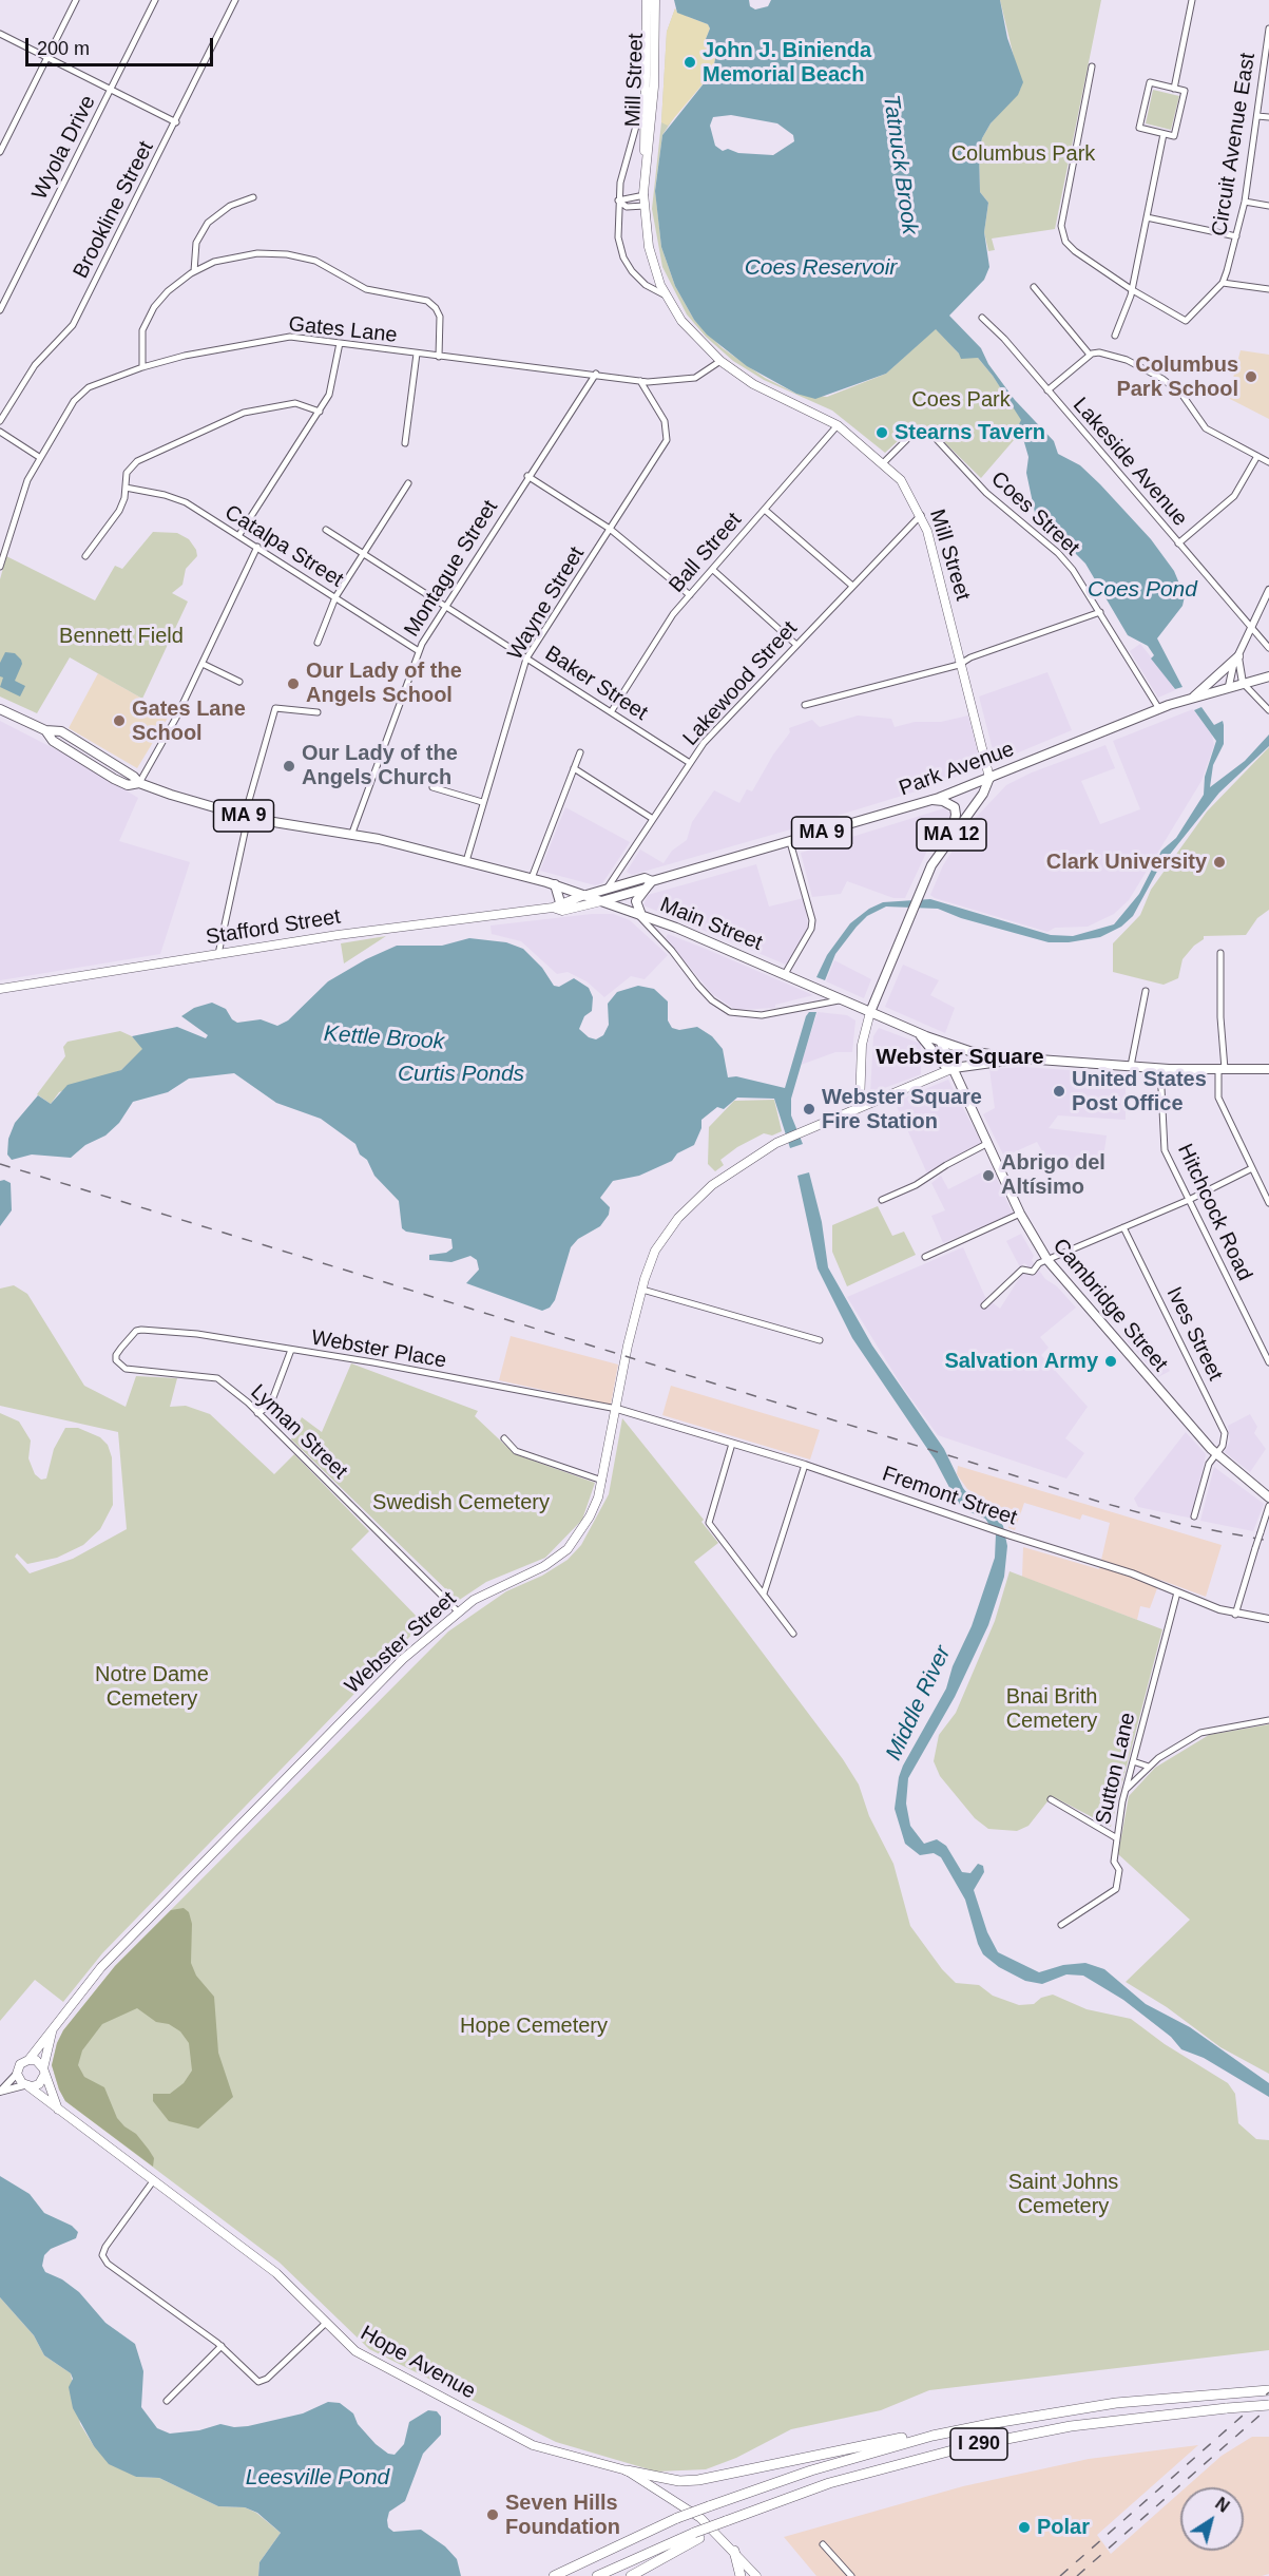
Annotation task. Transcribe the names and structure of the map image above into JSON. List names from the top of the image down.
{
  "streets": {
    "highway": ["I 290"],
    "main road": [
      "Mill Street",
      "Park Avenue",
      "MA 9",
      "MA 12",
      "Main Street",
      "Stafford Street",
      "Cambridge Street",
      "Webster Street",
      "Hope Avenue"
    ],
    "street": [
      "Circuit Avenue East",
      "Wyola Drive",
      "Brookline Street",
      "Gates Lane",
      "Lakeside Avenue",
      "Coes Street",
      "Catalpa Street",
      "Ball Street",
      "Montague Street",
      "Wayne Street",
      "Baker Street",
      "Lakewood Street",
      "Hitchcock Road",
      "Ives Street",
      "Webster Place",
      "Lyman Street",
      "Fremont Street",
      "Sutton Lane"
    ]
  },
  "crossings": [
    ["Mill Street", "Gates Lane"],
    ["Mill Street", "Coes Street"],
    ["Mill Street", "Ball Street"],
    ["Mill Street", "Lakewood Street"],
    ["Mill Street", "Park Avenue"],
    ["Mill Street", "MA 12"],
    ["Gates Lane", "Montague Street"],
    ["Gates Lane", "Wayne Street"],
    ["Coes Street", "Park Avenue"],
    ["Catalpa Street", "Montague Street"],
    ["Ball Street", "Baker Street"],
    ["Montague Street", "Baker Street"],
    ["Montague Street", "Main Street"],
    ["Wayne Street", "Baker Street"],
    ["Wayne Street", "Main Street"],
    ["Baker Street", "Lakewood Street"],
    ["Lakewood Street", "Park Avenue"],
    ["Park Avenue", "MA 12"],
    ["Park Avenue", "Main Street"],
    ["Park Avenue", "Stafford Street"],
    ["MA 12", "Main Street"],
    ["MA 12", "Webster Street"],
    ["Main Street", "Stafford Street"],
    ["Main Street", "Hitchcock Road"],
    ["Main Street", "Cambridge Street"],
    ["Main Street", "Webster Street"],
    ["Cambridge Street", "Ives Street"],
    ["Cambridge Street", "Webster Street"],
    ["Webster Place", "Lyman Street"],
    ["Webster Place", "Fremont Street"],
    ["Webster Place", "Webster Street"],
    ["Lyman Street", "Webster Street"],
    ["Fremont Street", "Webster Street"],
    ["Fremont Street", "Sutton Lane"],
    ["Webster Street", "Hope Avenue"]
  ],
  "districts": ["Webster Square"],
  "water": [
    "Tatnuck Brook",
    "Coes Reservoir",
    "Coes Pond",
    "Kettle Brook",
    "Curtis Ponds",
    "Middle River",
    "Leesville Pond"
  ],
  "parks": [
    "Columbus Park",
    "Coes Park",
    "Bennett Field",
    "Swedish Cemetery",
    "Notre Dame Cemetery",
    "Bnai Brith Cemetery",
    "Hope Cemetery",
    "Saint Johns Cemetery"
  ],
  "places": [
    "John J. Binienda Memorial Beach",
    "Columbus Park School",
    "Stearns Tavern",
    "Our Lady of the Angels School",
    "Gates Lane School",
    "Our Lady of the Angels Church",
    "Clark University",
    "United States Post Office",
    "Webster Square Fire Station",
    "Abrigo del Altísimo",
    "Salvation Army",
    "Seven Hills Foundation",
    "Polar"
  ],
  "scale_bar": "200 m",
  "north": "top right"
}
